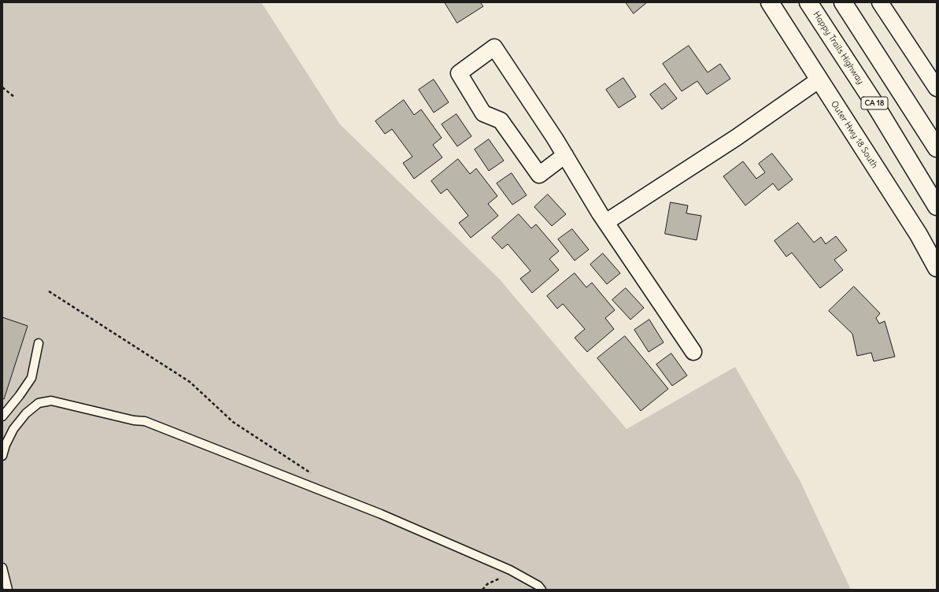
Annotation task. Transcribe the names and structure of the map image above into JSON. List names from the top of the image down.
{
  "streets": {
    "main road": ["Happy Trails Highway", "CA 18", "Outer Hwy 18 South"]
  }
}
